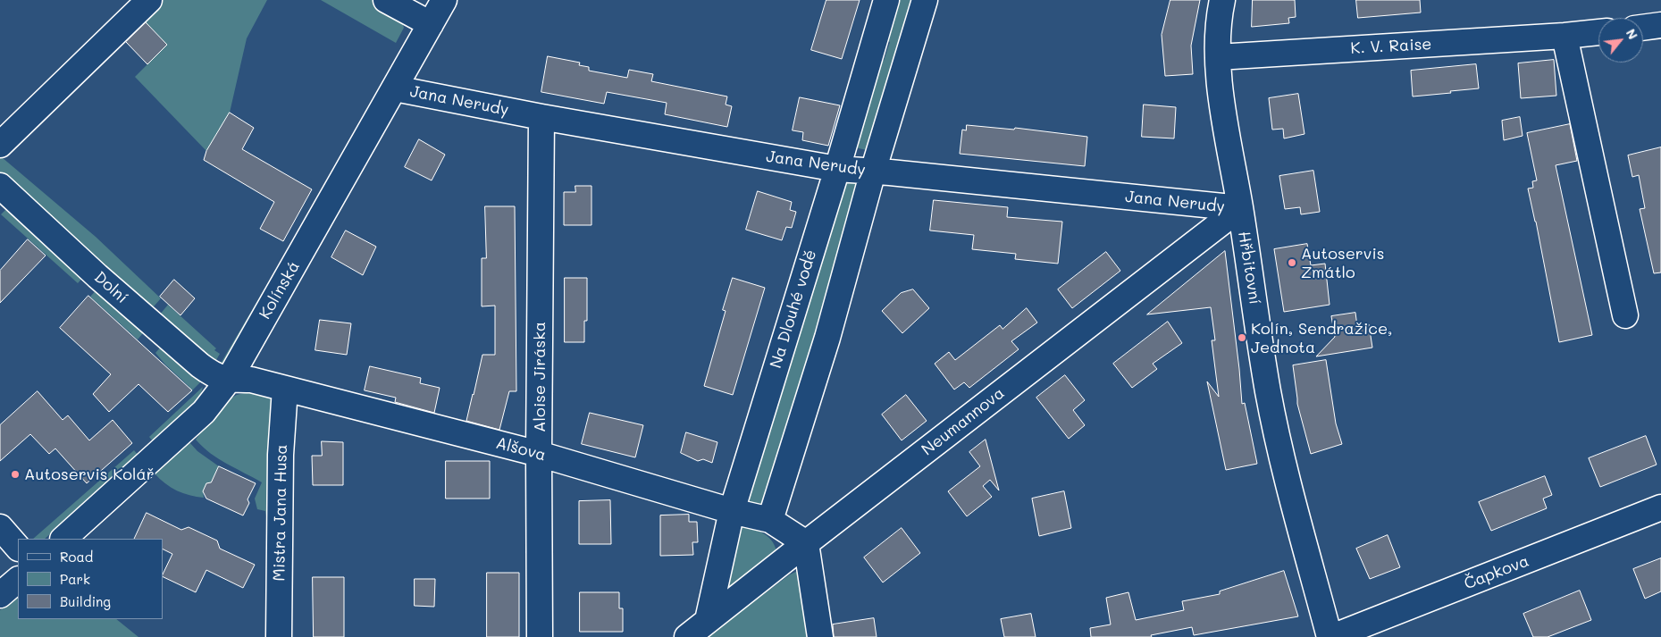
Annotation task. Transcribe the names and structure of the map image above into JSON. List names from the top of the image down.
{
  "streets": {
    "street": [
      "K. V. Raise",
      "Jana Nerudy",
      "Hřbitovní",
      "Dolní",
      "Kolínská",
      "Na Dlouhé vodě",
      "Aloise Jiráska",
      "Neumannova",
      "Alšova",
      "Mistra Jana Husa",
      "Čapkova"
    ]
  },
  "crossings": [
    ["K. V. Raise", "Hřbitovní"],
    ["Jana Nerudy", "Hřbitovní"],
    ["Jana Nerudy", "Kolínská"],
    ["Jana Nerudy", "Na Dlouhé vodě"],
    ["Jana Nerudy", "Aloise Jiráska"],
    ["Jana Nerudy", "Neumannova"],
    ["Hřbitovní", "Neumannova"],
    ["Hřbitovní", "Čapkova"],
    ["Dolní", "Kolínská"],
    ["Dolní", "Alšova"],
    ["Kolínská", "Alšova"],
    ["Na Dlouhé vodě", "Neumannova"],
    ["Na Dlouhé vodě", "Alšova"],
    ["Aloise Jiráska", "Alšova"],
    ["Neumannova", "Alšova"],
    ["Alšova", "Mistra Jana Husa"]
  ],
  "places": ["Autoservis Zmátlo", "Kolín, Sendražice, Jednota", "Autoservis Kolář"],
  "legend": ["Road", "Park", "Building"],
  "north": "top right"
}
